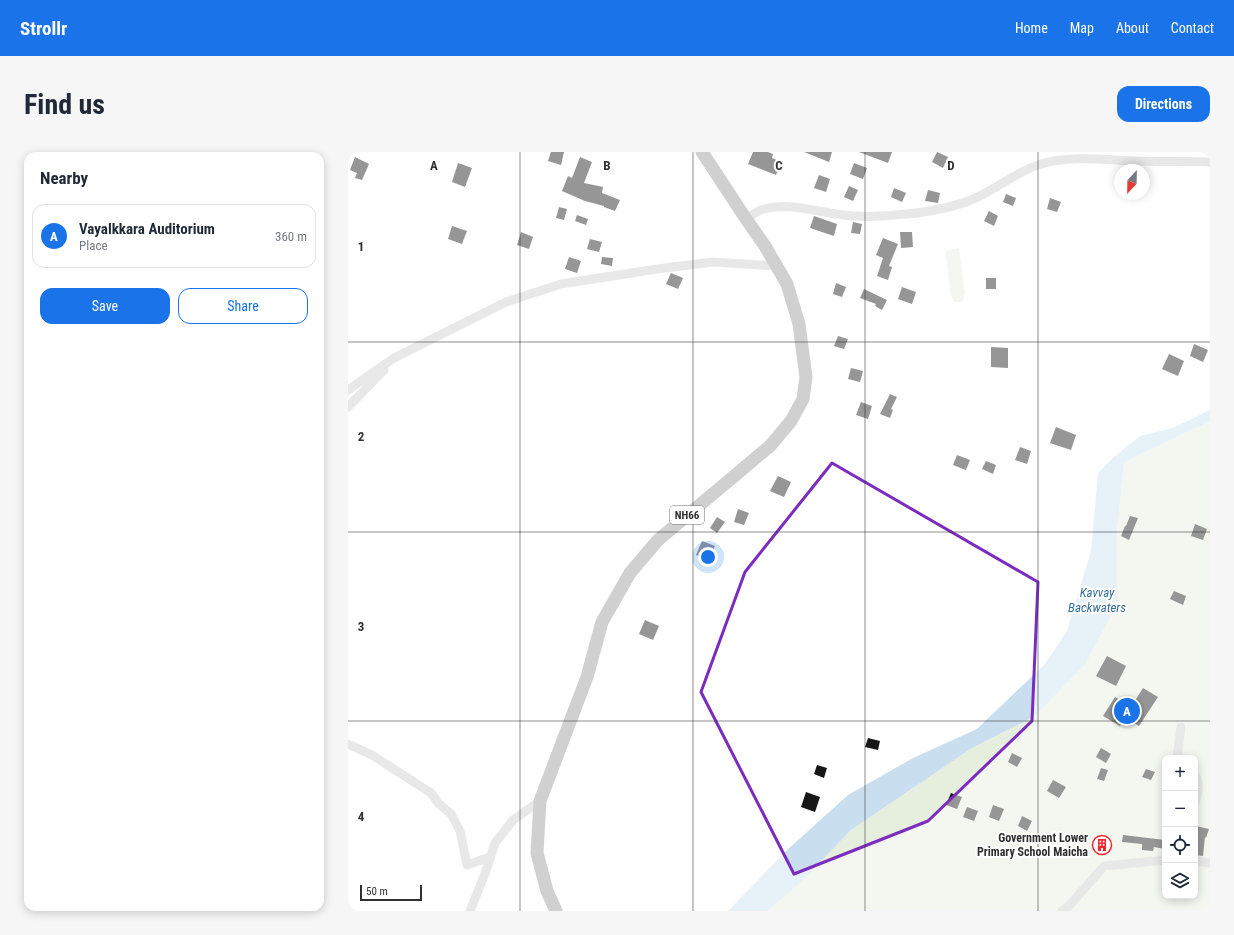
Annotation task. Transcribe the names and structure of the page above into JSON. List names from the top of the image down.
{
  "streets": {
    "highway": ["NH66"]
  },
  "water": ["Kavvay Backwaters"],
  "places": {
    "building": ["Government Lower Primary School Maicha"]
  },
  "scale_bar": "50 m",
  "north": "bottom",
  "page": {
    "header": "Strollr",
    "nav": [
      "Home",
      "Map",
      "About",
      "Contact"
    ],
    "buttons": [
      "Directions",
      ["Save", "Share"]
    ],
    "title": "Find us",
    "heading": "Nearby",
    "list": [
      {
        "mark": "A",
        "name": "Vayalkkara Auditorium",
        "note": "Place",
        "value": "360 m"
      }
    ],
    "pins": "A",
    "map_buttons": ["+", "−"],
    "scale": "50 m"
  },
  "grid": {
    "columns": [
      "A",
      "B",
      "C",
      "D"
    ],
    "rows": [
      "1",
      "2",
      "3",
      "4"
    ]
  }
}
